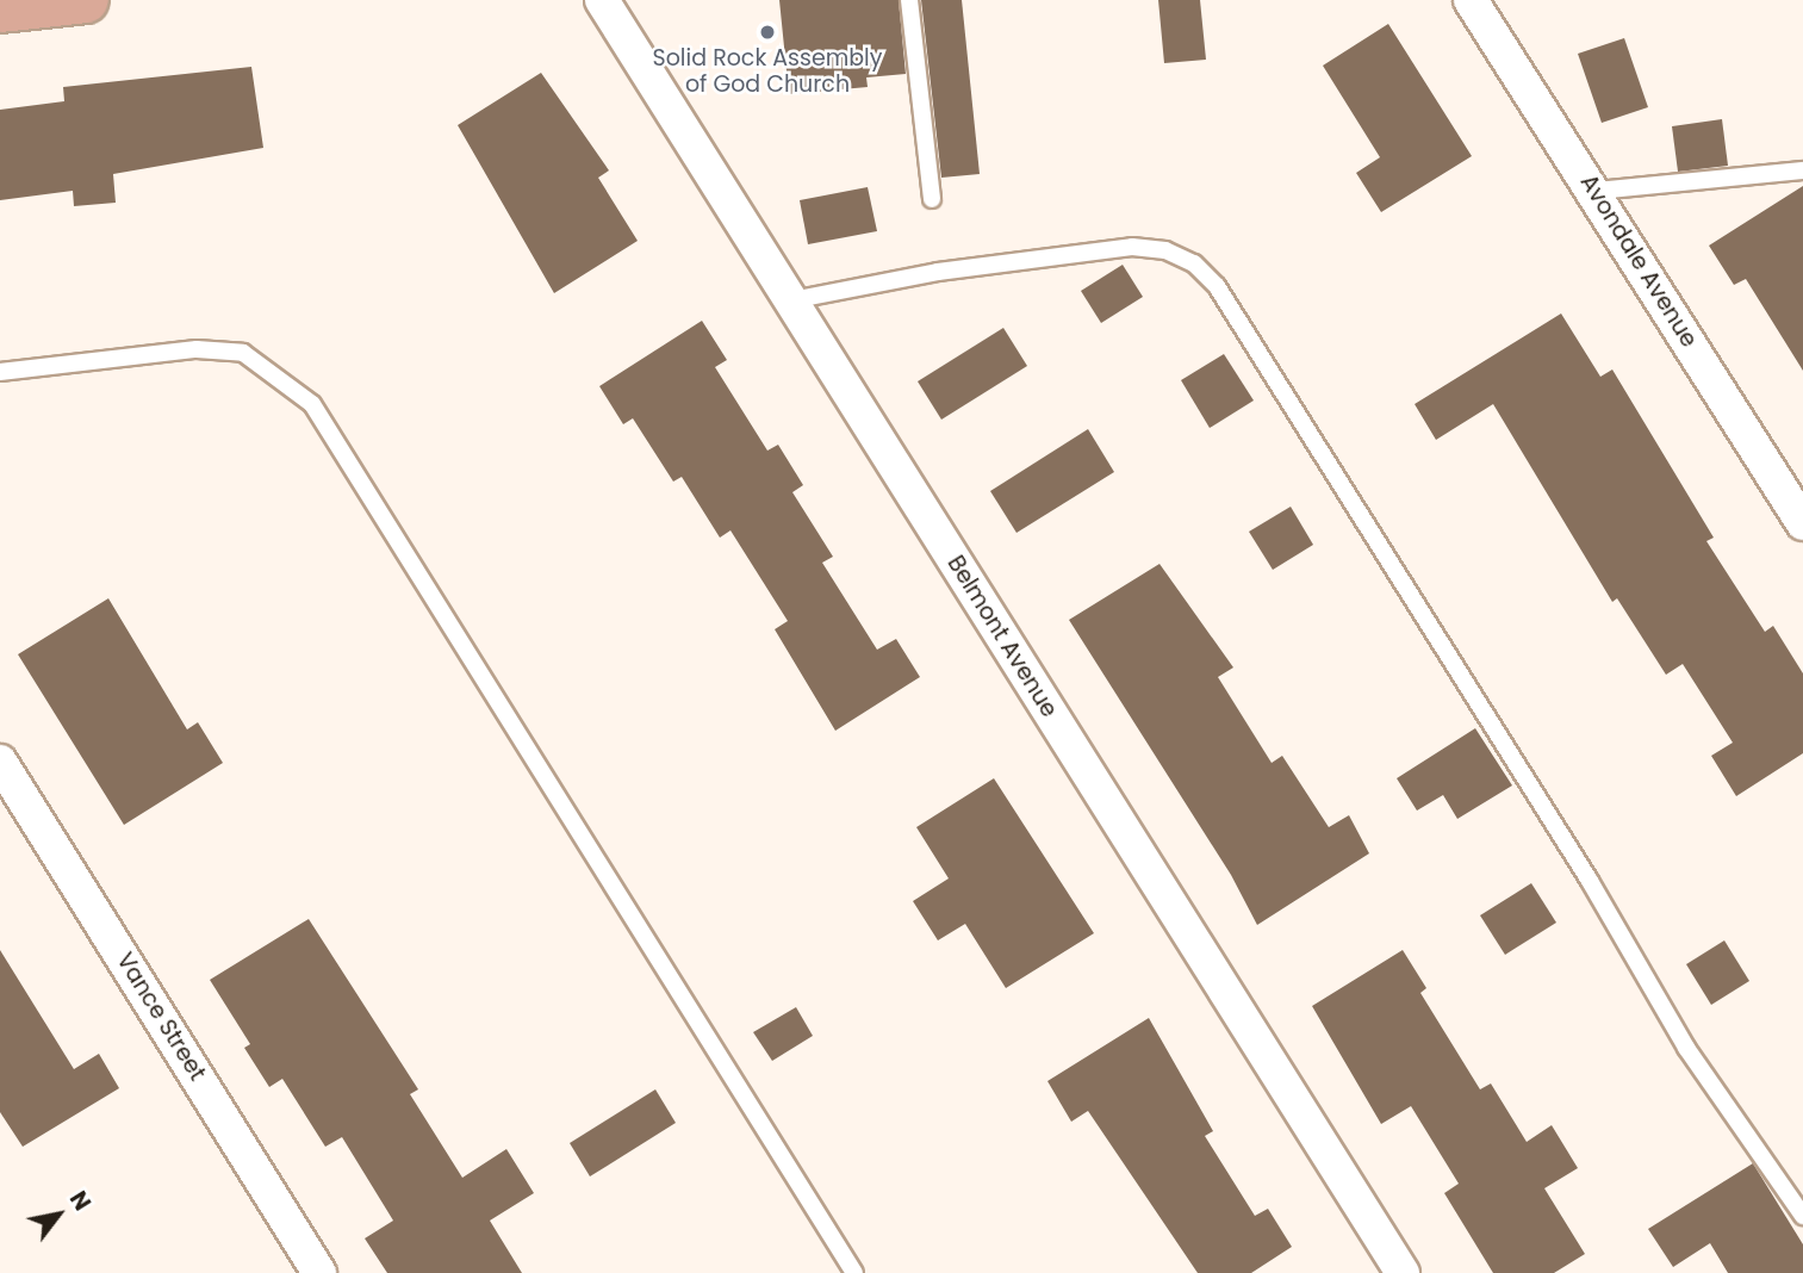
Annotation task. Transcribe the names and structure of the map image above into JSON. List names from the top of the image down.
{
  "streets": {
    "street": ["Avondale Avenue", "Belmont Avenue", "Vance Street"]
  },
  "places": ["Solid Rock Assembly of God Church"],
  "north": "top right"
}
